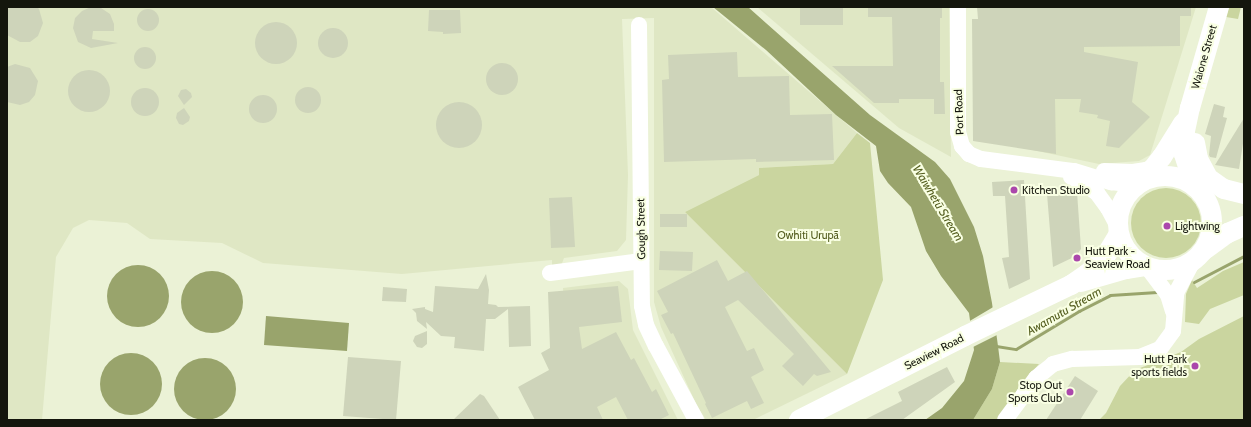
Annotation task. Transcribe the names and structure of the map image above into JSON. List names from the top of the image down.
{
  "streets": {
    "main road": ["Waione Street", "Seaview Road"],
    "street": ["Port Road", "Gough Street"]
  },
  "crossings": [
    ["Waione Street", "Port Road"],
    ["Waione Street", "Seaview Road"],
    ["Port Road", "Seaview Road"]
  ],
  "water": ["Waiwhetū Stream", "Awamutu Stream"],
  "parks": ["Owhiti Urupā"],
  "places": [
    "Kitchen Studio",
    "Lightwing",
    "Hutt Park - Seaview Road",
    "Hutt Park sports fields",
    "Stop Out Sports Club"
  ]
}
